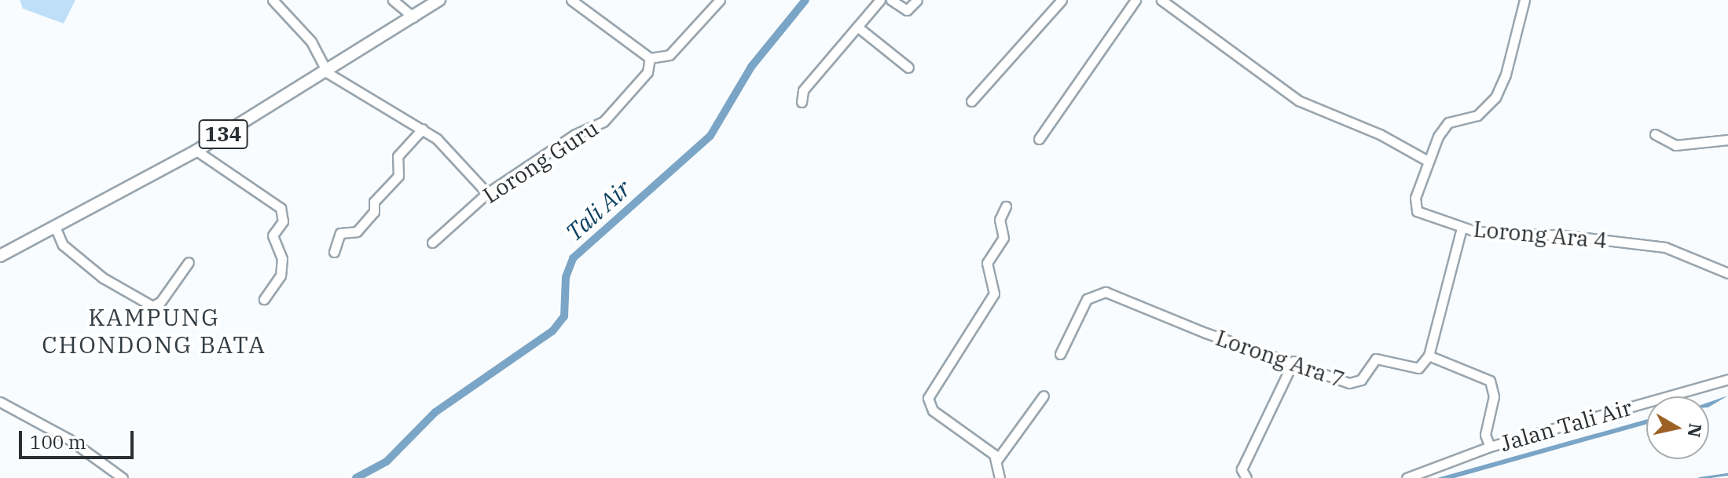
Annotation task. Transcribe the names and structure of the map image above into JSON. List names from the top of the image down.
{
  "streets": {
    "main road": ["134"],
    "street": [
      "Lorong Guru",
      "Lorong Ara 4",
      "Lorong Ara 7",
      "Jalan Tali Air"
    ]
  },
  "districts": ["KAMPUNG CHONDONG BATA"],
  "water": ["Tali Air"],
  "scale_bar": "100 m",
  "north": "right"
}
